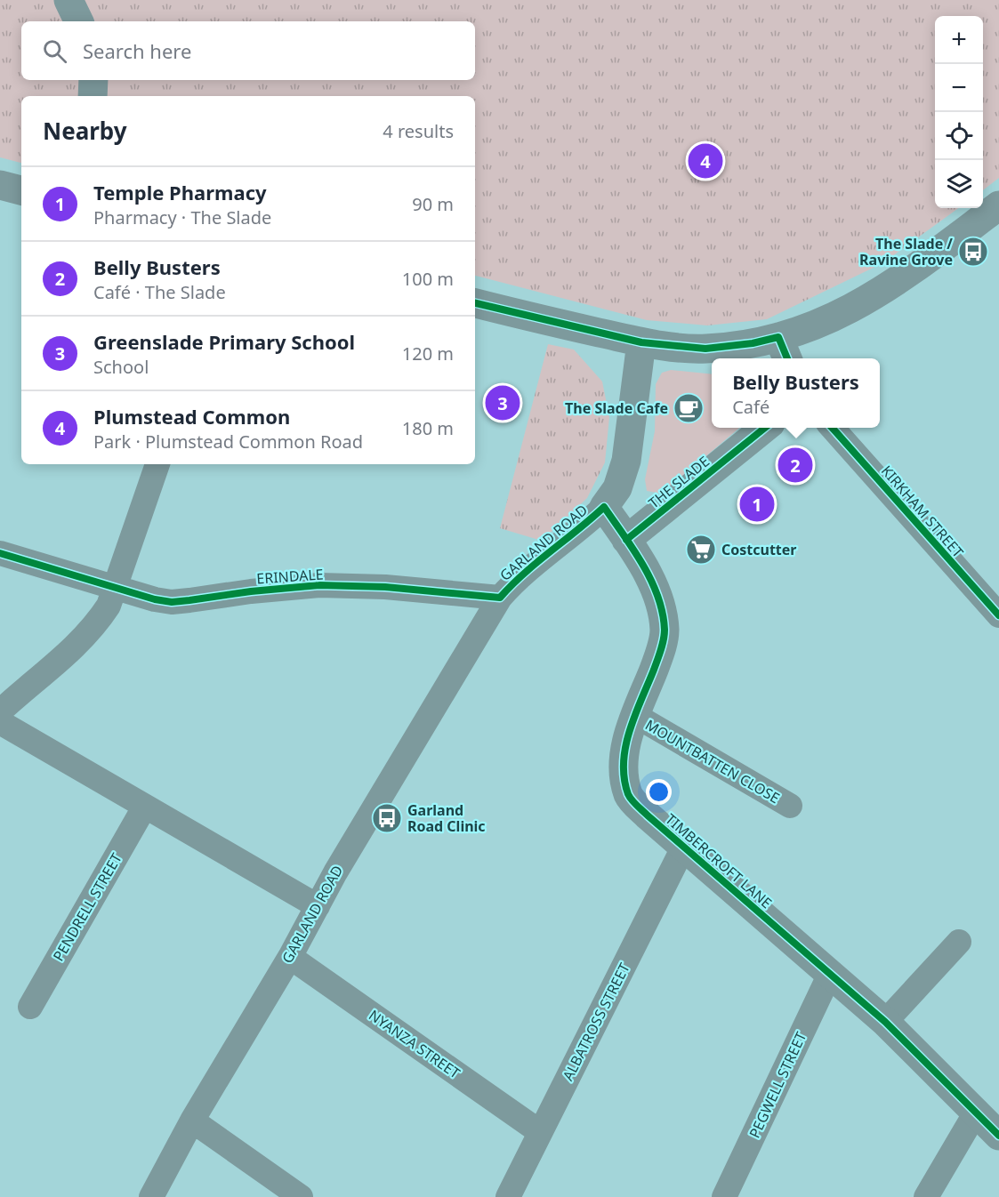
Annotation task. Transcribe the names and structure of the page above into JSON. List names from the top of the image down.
{
  "streets": {
    "street": [
      "THE SLADE",
      "KIRKHAM STREET",
      "GARLAND ROAD",
      "ERINDALE",
      "MOUNTBATTEN CLOSE",
      "TIMBERCROFT LANE",
      "PENDRELL STREET",
      "ALBATROSS STREET",
      "NYANZA STREET",
      "PEGWELL STREET"
    ]
  },
  "crossings": [
    ["THE SLADE", "TIMBERCROFT LANE"],
    ["GARLAND ROAD", "ERINDALE"],
    ["GARLAND ROAD", "TIMBERCROFT LANE"],
    ["GARLAND ROAD", "NYANZA STREET"],
    ["MOUNTBATTEN CLOSE", "TIMBERCROFT LANE"],
    ["TIMBERCROFT LANE", "ALBATROSS STREET"],
    ["TIMBERCROFT LANE", "PEGWELL STREET"],
    ["ALBATROSS STREET", "NYANZA STREET"]
  ],
  "places": {
    "bus stop": ["The Slade / Ravine Grove", "Garland Road Clinic"],
    "cafe": ["The Slade Cafe"],
    "supermarket": ["Costcutter"]
  },
  "page": {
    "map_buttons": ["+", "−"],
    "search": "Search here",
    "heading": ["Nearby", "4 results"],
    "pins": [
      "4",
      "3",
      "2",
      "1"
    ],
    "list": [
      {
        "mark": "1",
        "name": "Temple Pharmacy",
        "note": "Pharmacy · The Slade",
        "value": "90 m"
      },
      {
        "mark": "2",
        "name": "Belly Busters",
        "note": "Café · The Slade",
        "value": "100 m"
      },
      {
        "mark": "3",
        "name": "Greenslade Primary School",
        "note": "School",
        "value": "120 m"
      },
      {
        "mark": "4",
        "name": "Plumstead Common",
        "note": "Park · Plumstead Common Road",
        "value": "180 m"
      }
    ],
    "popup": ["Belly Busters", "Café"]
  }
}
